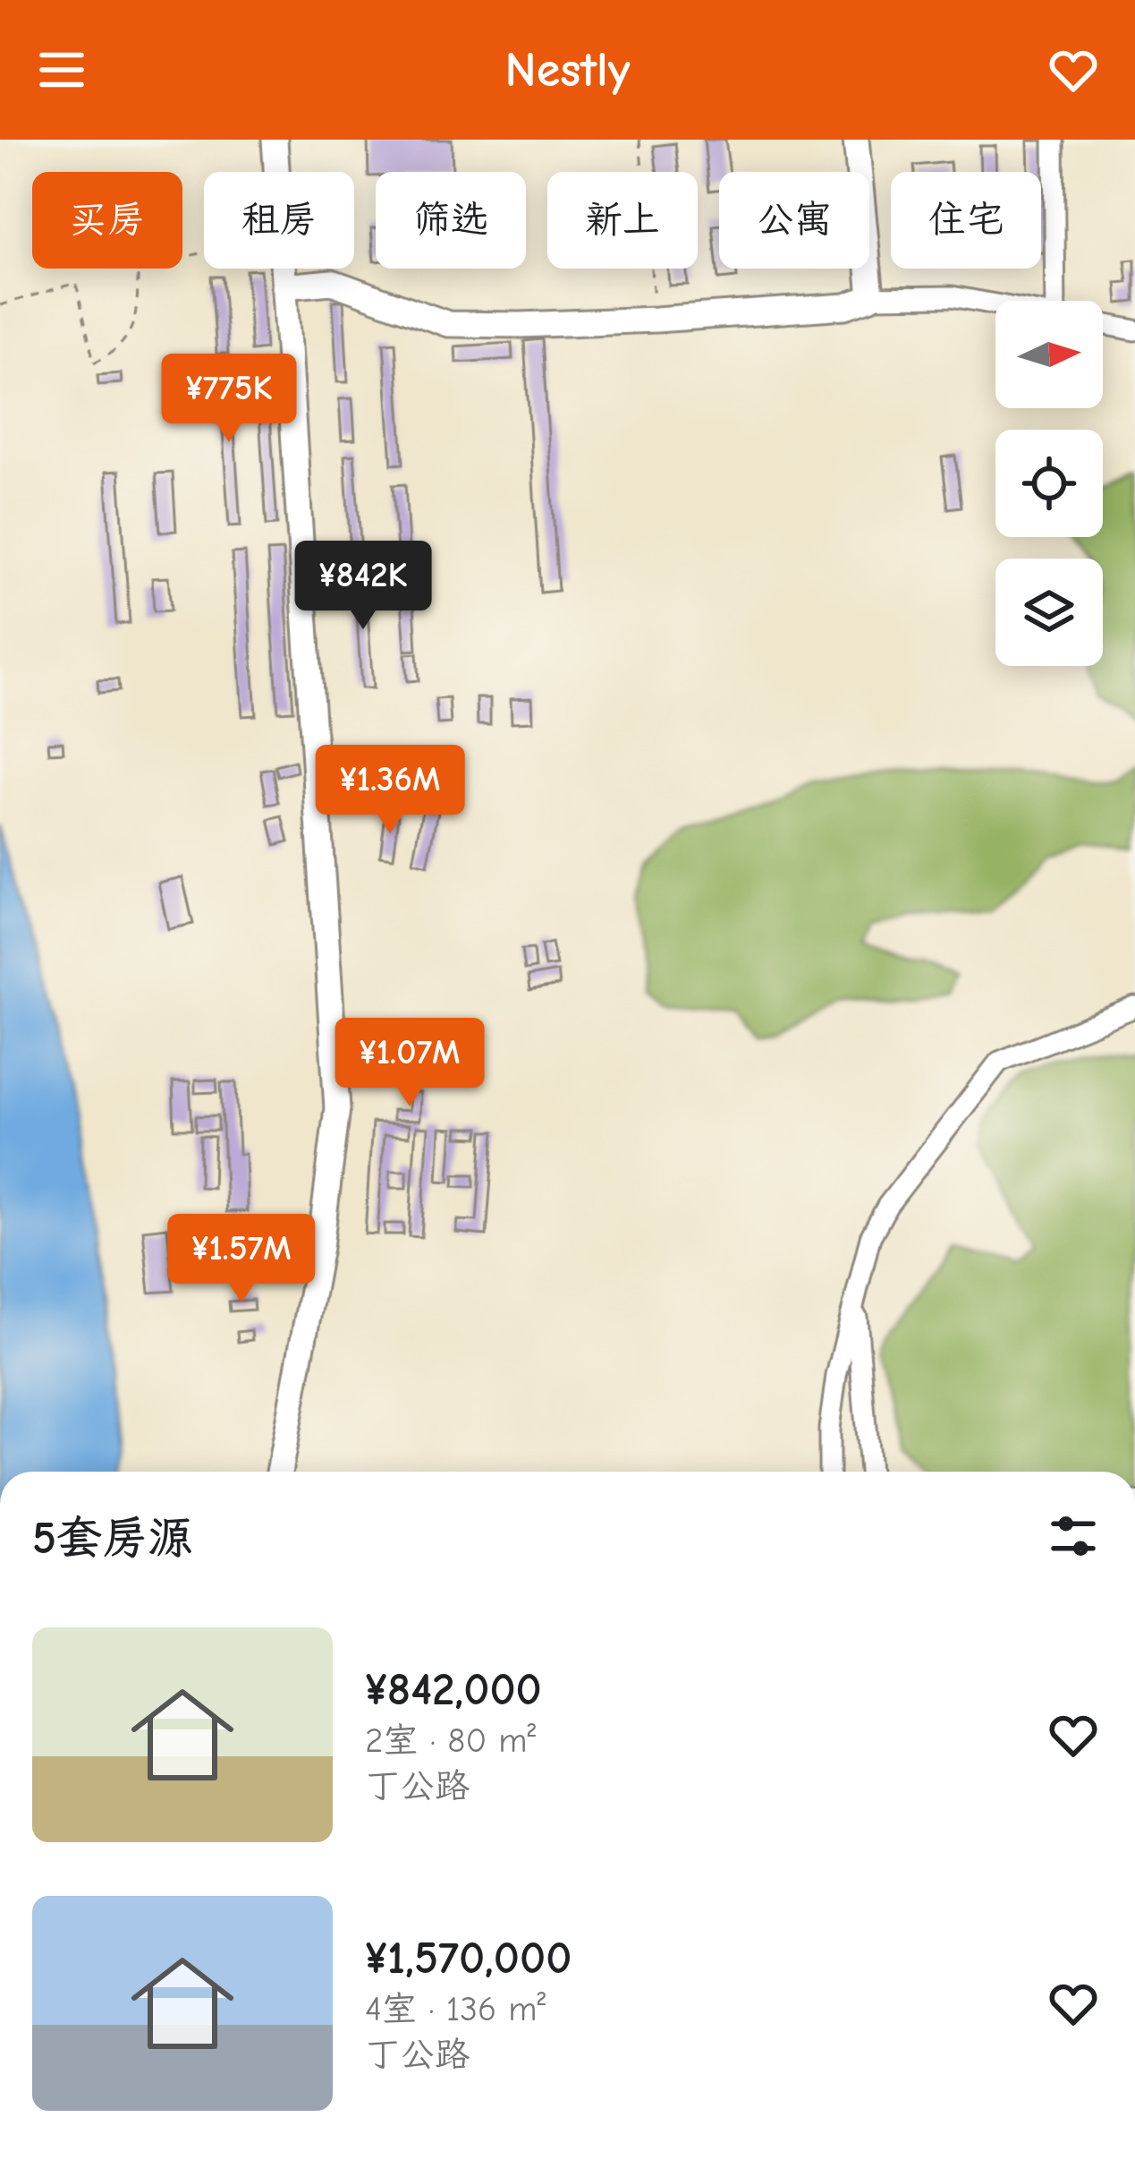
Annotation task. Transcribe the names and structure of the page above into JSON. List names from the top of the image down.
{
  "north": "right",
  "page": {
    "header": "Nestly",
    "chip": [
      "买房",
      "租房",
      "筛选",
      "新上",
      "公寓",
      "住宅"
    ],
    "price": [
      "¥775K",
      "¥842K",
      "¥1.36M",
      "¥1.07M",
      "¥1.57M"
    ],
    "heading": "5套房源",
    "list": [
      {
        "name": "¥842,000",
        "note": "2室 · 80 m² · 丁公路"
      },
      {
        "name": "¥1,570,000",
        "note": "4室 · 136 m² · 丁公路"
      }
    ]
  }
}
